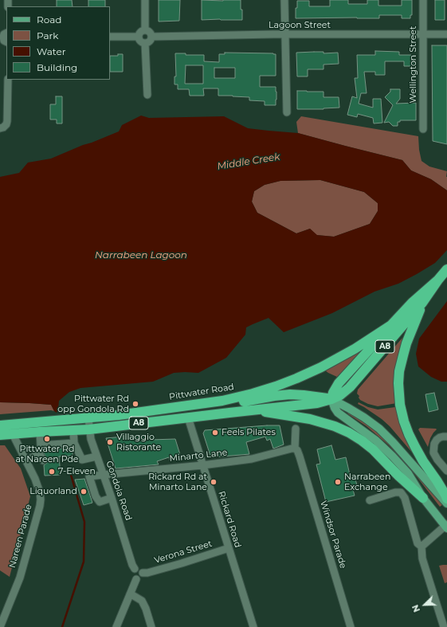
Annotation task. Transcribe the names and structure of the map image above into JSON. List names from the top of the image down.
{
  "streets": {
    "highway": ["A8", "Pittwater Road"],
    "street": [
      "Lagoon Street",
      "Wellington Street",
      "Minarto Lane",
      "Gondola Road",
      "Rickard Road",
      "Windsor Parade",
      "Nareen Parade",
      "Verona Street"
    ]
  },
  "crossings": [
    ["Lagoon Street", "Wellington Street"],
    ["Pittwater Road", "Gondola Road"],
    ["Pittwater Road", "Rickard Road"],
    ["Pittwater Road", "Nareen Parade"],
    ["Minarto Lane", "Gondola Road"],
    ["Minarto Lane", "Rickard Road"],
    ["Minarto Lane", "Windsor Parade"],
    ["Gondola Road", "Verona Street"],
    ["Rickard Road", "Verona Street"]
  ],
  "water": ["Middle Creek", "Narrabeen Lagoon"],
  "places": [
    "Pittwater Rd opp Gondola Rd",
    "Feels Pilates",
    "Pittwater Rd at Nareen Pde",
    "Villaggio Ristorante",
    "7-Eleven",
    "Rickard Rd at Minarto Lane",
    "Narrabeen Exchange",
    "Liquorland"
  ],
  "legend": [
    "Road",
    "Park",
    "Water",
    "Building"
  ],
  "north": "bottom left"
}
